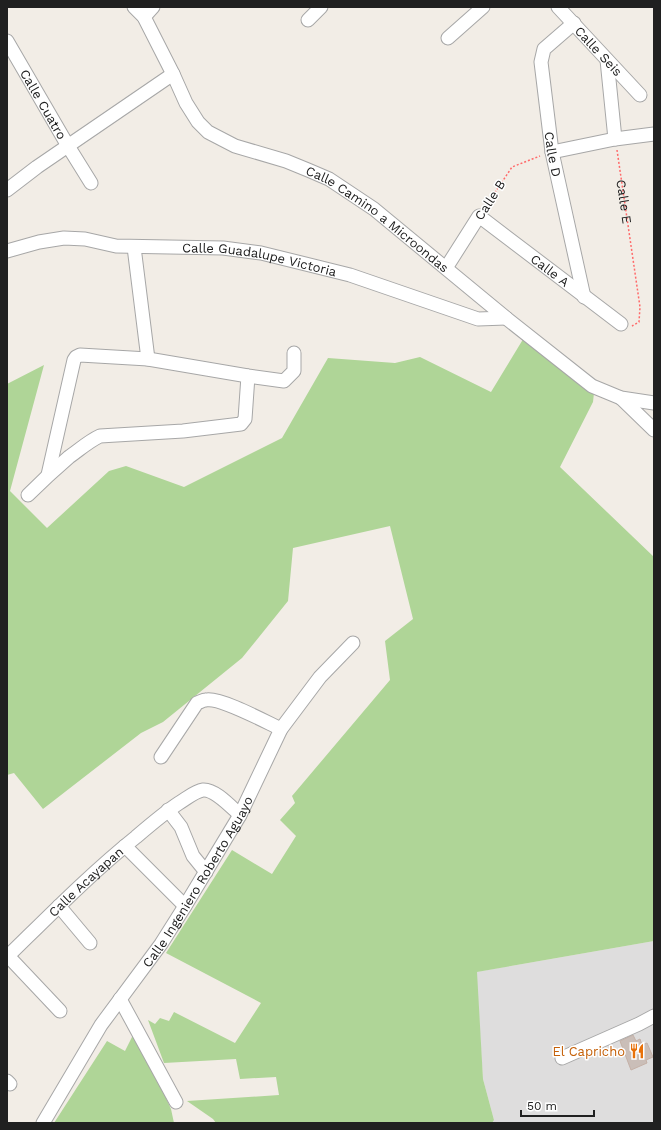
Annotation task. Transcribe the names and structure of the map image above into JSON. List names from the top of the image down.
{
  "streets": {
    "street": [
      "Calle Seis",
      "Calle Cuatro",
      "Calle D",
      "Calle B",
      "Calle Camino a Microondas",
      "Calle Guadalupe Victoria",
      "Calle A",
      "Calle Ingeniero Roberto Aguayo",
      "Calle Acayapan"
    ],
    "path": ["Calle E"]
  },
  "crossings": [
    ["Calle Seis", "Calle D"],
    ["Calle D", "Calle B"],
    ["Calle D", "Calle A"],
    ["Calle B", "Calle Camino a Microondas"],
    ["Calle B", "Calle A"],
    ["Calle E", "Calle A"],
    ["Calle Camino a Microondas", "Calle Guadalupe Victoria"],
    ["Calle Ingeniero Roberto Aguayo", "Calle Acayapan"]
  ],
  "places": {
    "restaurant": ["El Capricho"]
  },
  "scale_bar": "50 m"
}
